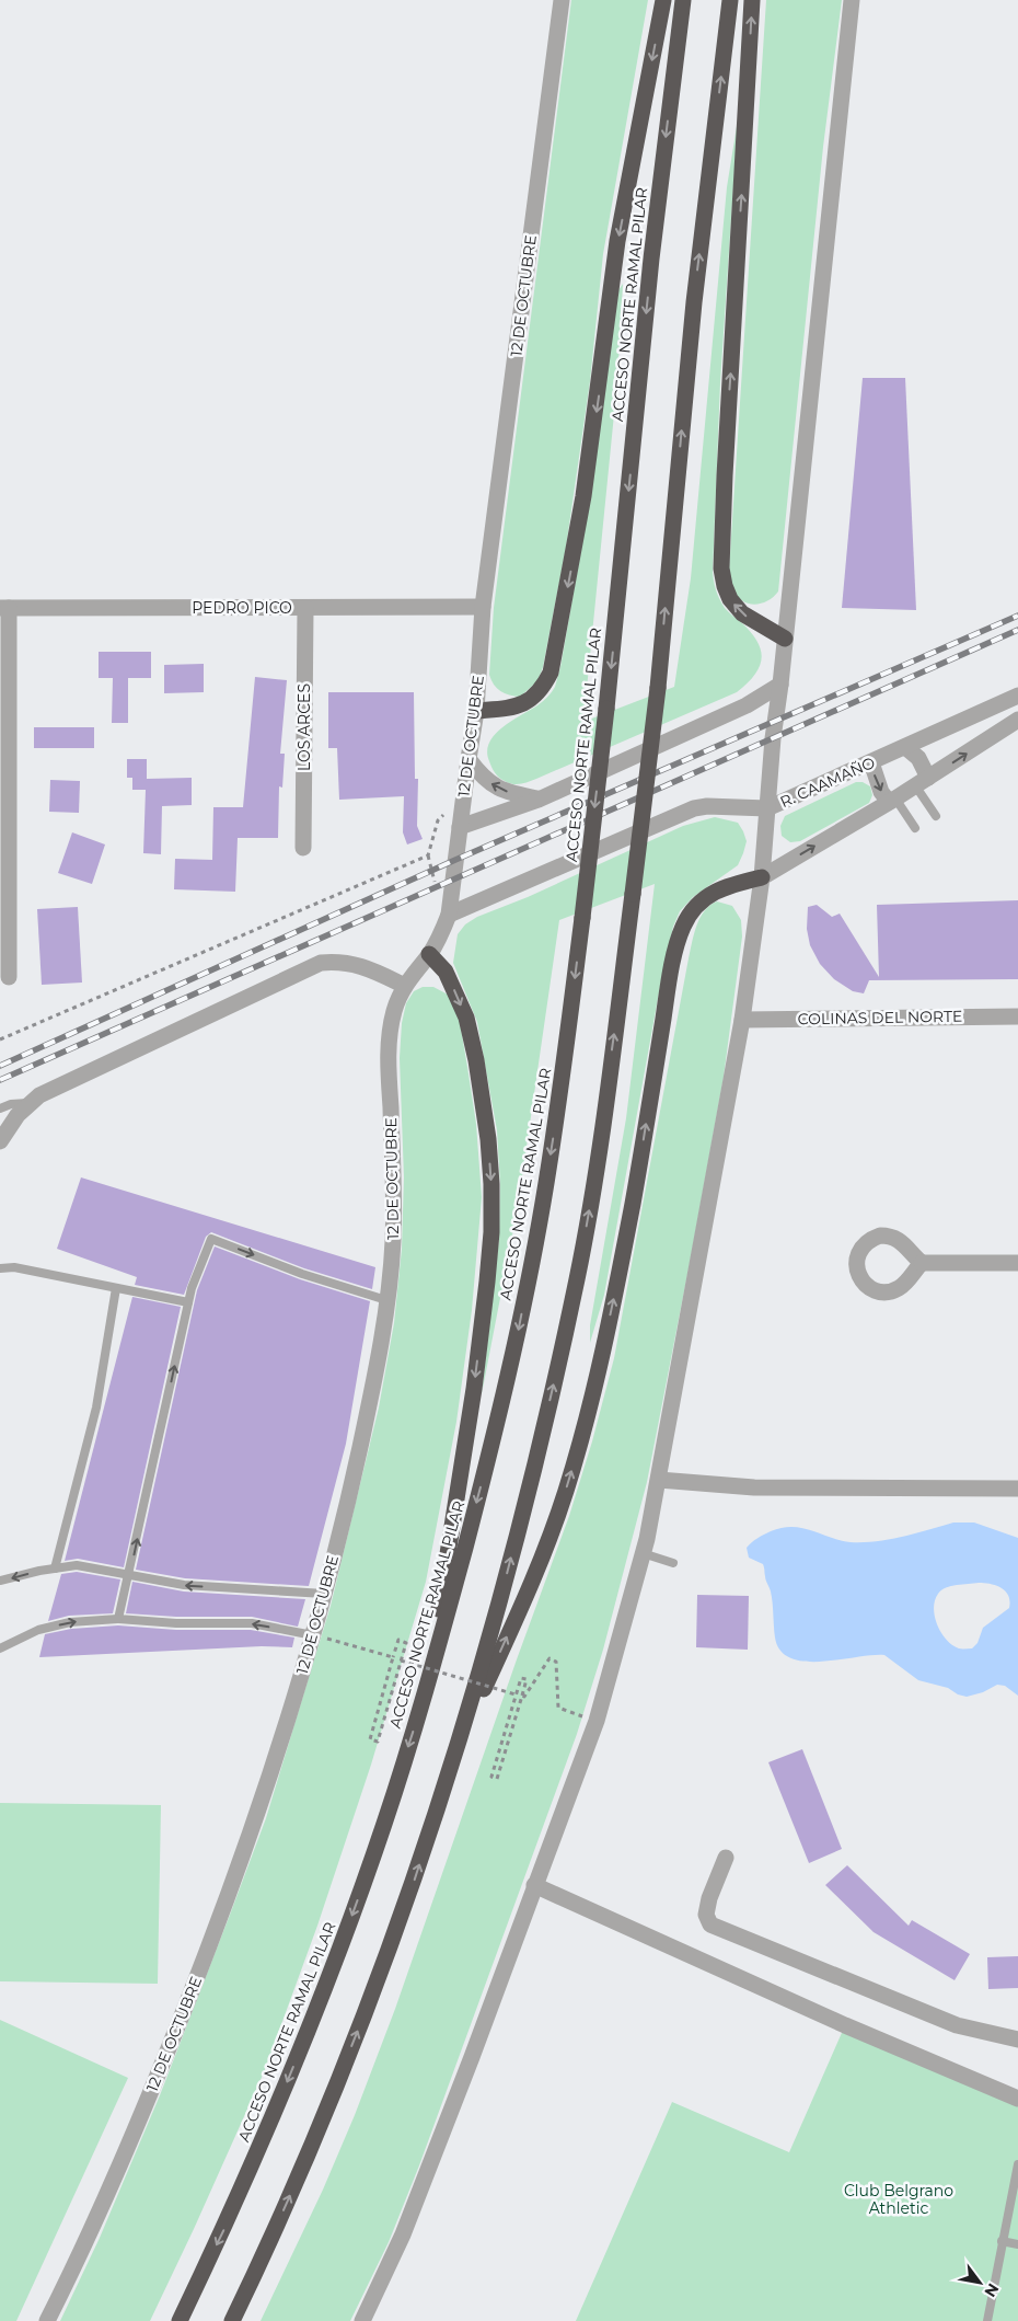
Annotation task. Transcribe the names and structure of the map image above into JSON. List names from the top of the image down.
{
  "streets": {
    "highway": ["ACCESO NORTE RAMAL PILAR"],
    "street": [
      "12 DE OCTUBRE",
      "PEDRO PICO",
      "LOS ARCES",
      "R. CAAMAÑO",
      "COLINAS DEL NORTE"
    ]
  },
  "crossings": [
    ["12 DE OCTUBRE", "PEDRO PICO"],
    ["12 DE OCTUBRE", "R. CAAMAÑO"],
    ["PEDRO PICO", "LOS ARCES"]
  ],
  "parks": ["Club Belgrano Athletic"],
  "north": "bottom right"
}
